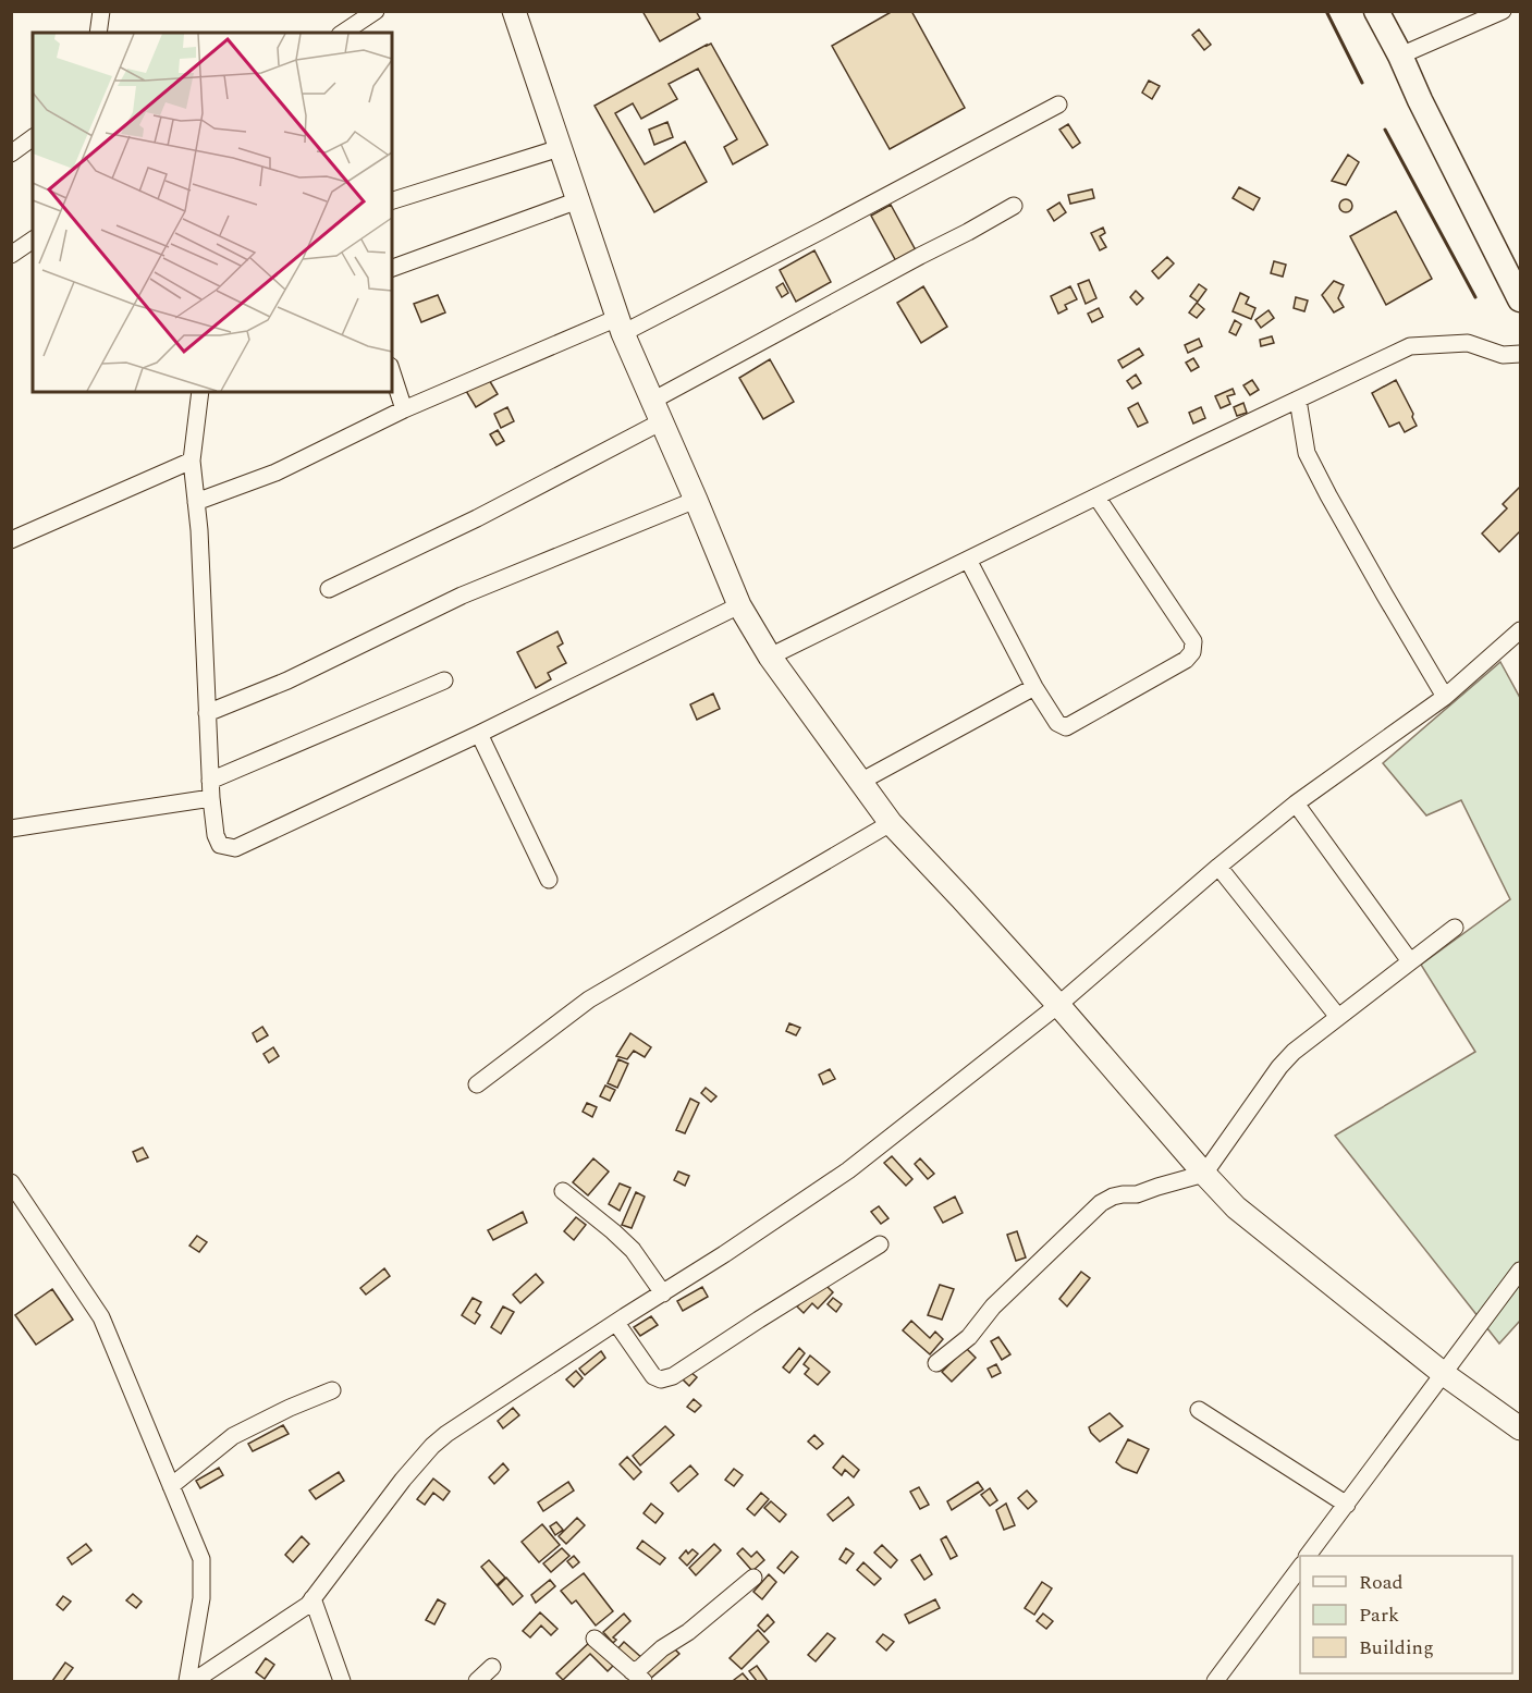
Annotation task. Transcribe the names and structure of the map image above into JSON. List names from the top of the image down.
{
  "legend": ["Road", "Park", "Building"]
}
